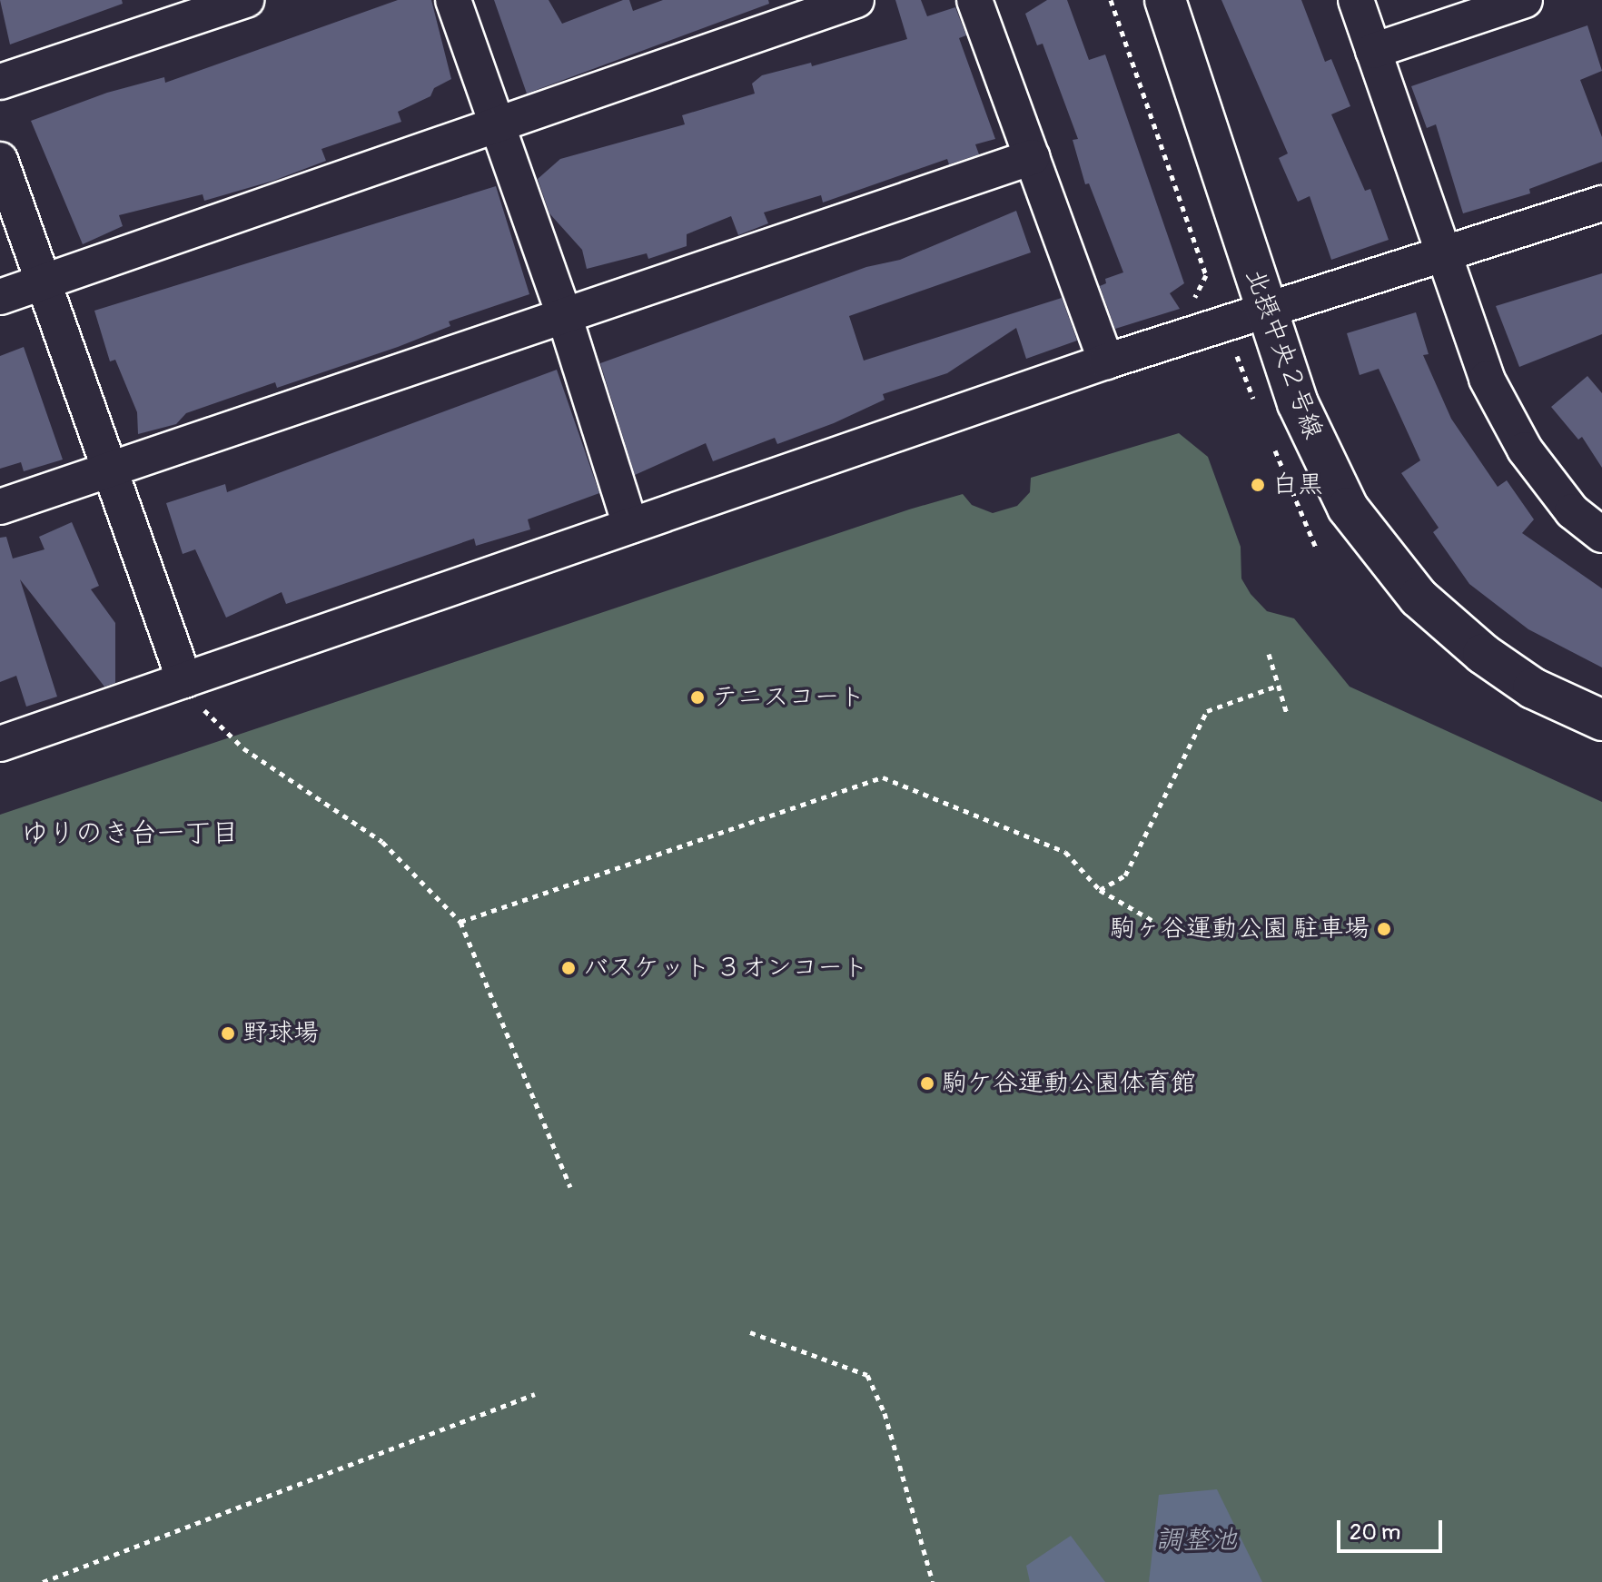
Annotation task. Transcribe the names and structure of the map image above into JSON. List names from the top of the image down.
{
  "streets": {
    "street": ["北摂中央２号線"]
  },
  "districts": ["ゆりのき台一丁目"],
  "water": ["調整池"],
  "places": [
    "白黒",
    "テニスコート",
    "駒ヶ谷運動公園 駐車場",
    "バスケット ３オンコート",
    "野球場",
    "駒ケ谷運動公園体育館"
  ],
  "scale_bar": "20 m"
}
